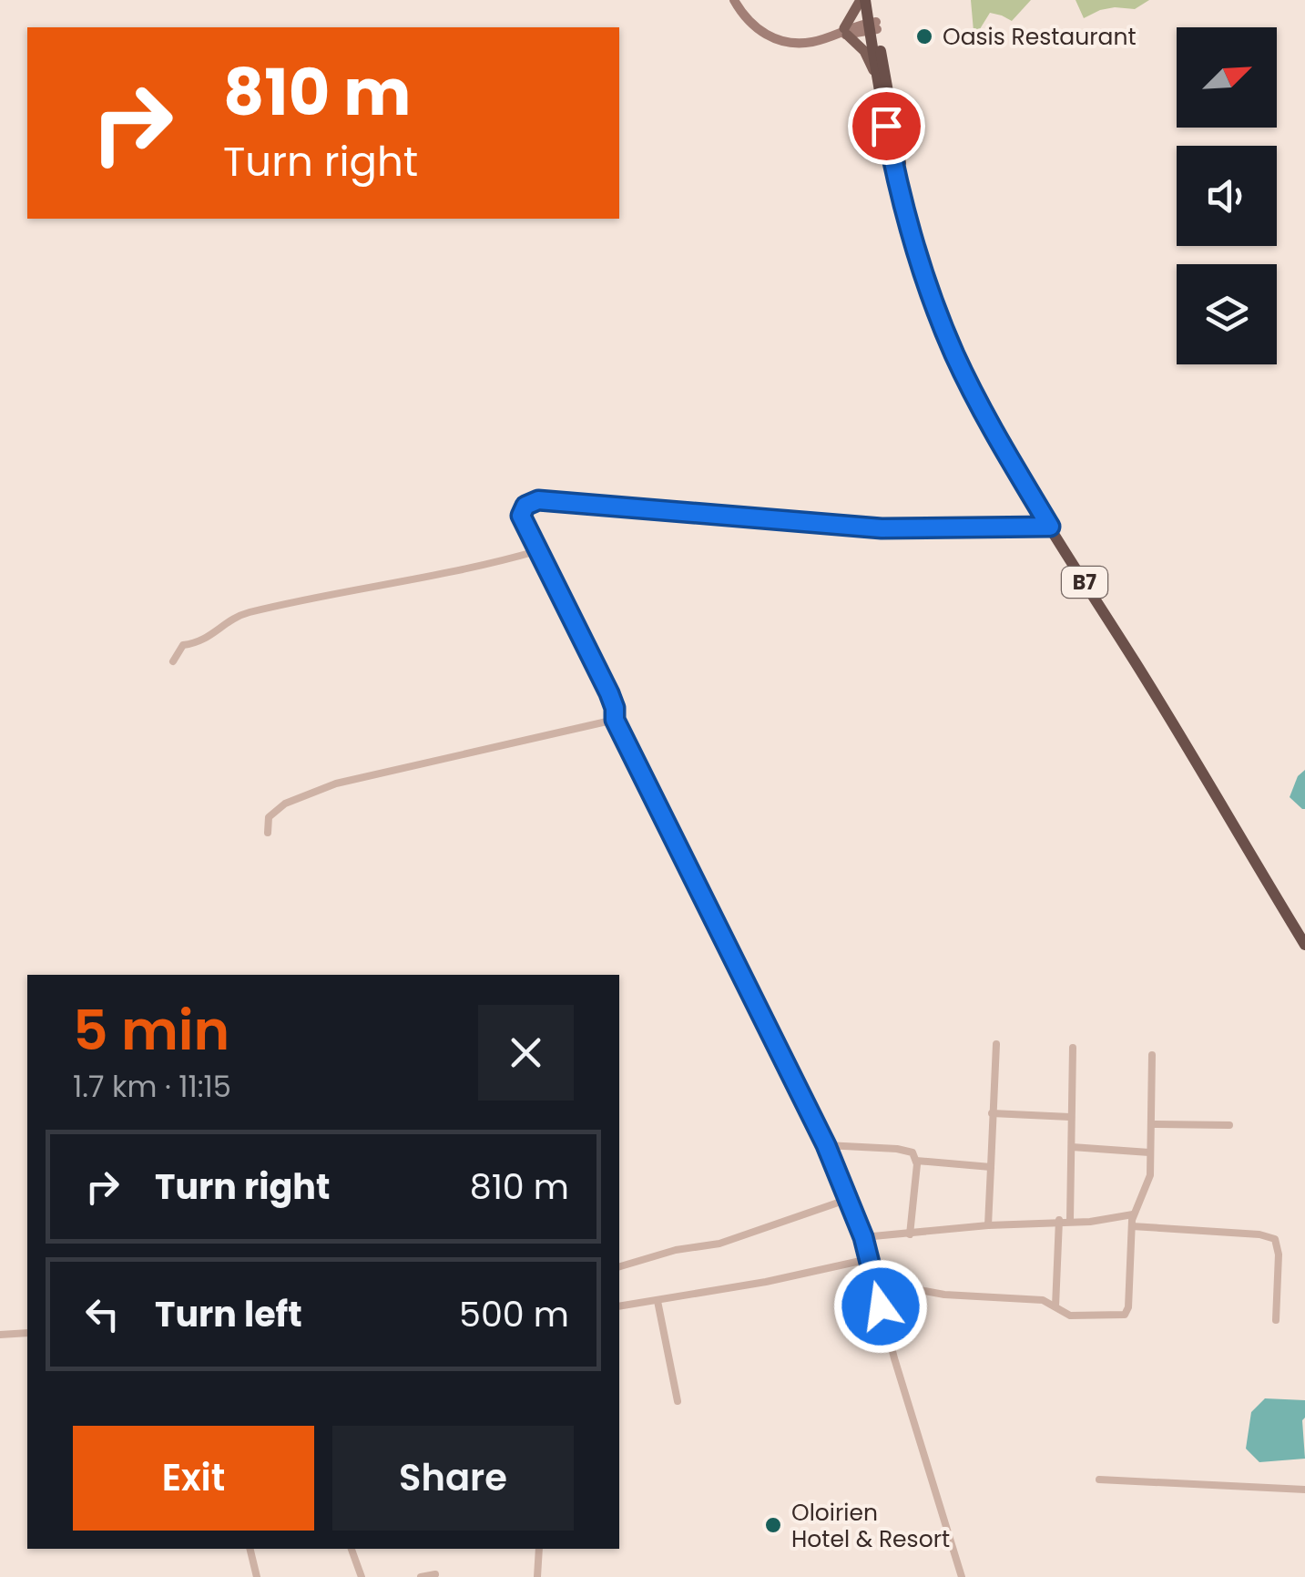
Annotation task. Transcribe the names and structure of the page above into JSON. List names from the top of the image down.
{
  "streets": {
    "highway": ["B7"]
  },
  "places": ["Oasis Restaurant", "Oloirien Hotel & Resort"],
  "north": "top right",
  "page": {
    "turn": ["810 m", "Turn right"],
    "heading": ["5 min", "1.7 km · 11:15"],
    "list": [
      {
        "name": "Turn right",
        "value": "810 m"
      },
      {
        "name": "Turn left",
        "value": "500 m"
      }
    ],
    "buttons": ["Exit", "Share"]
  }
}
